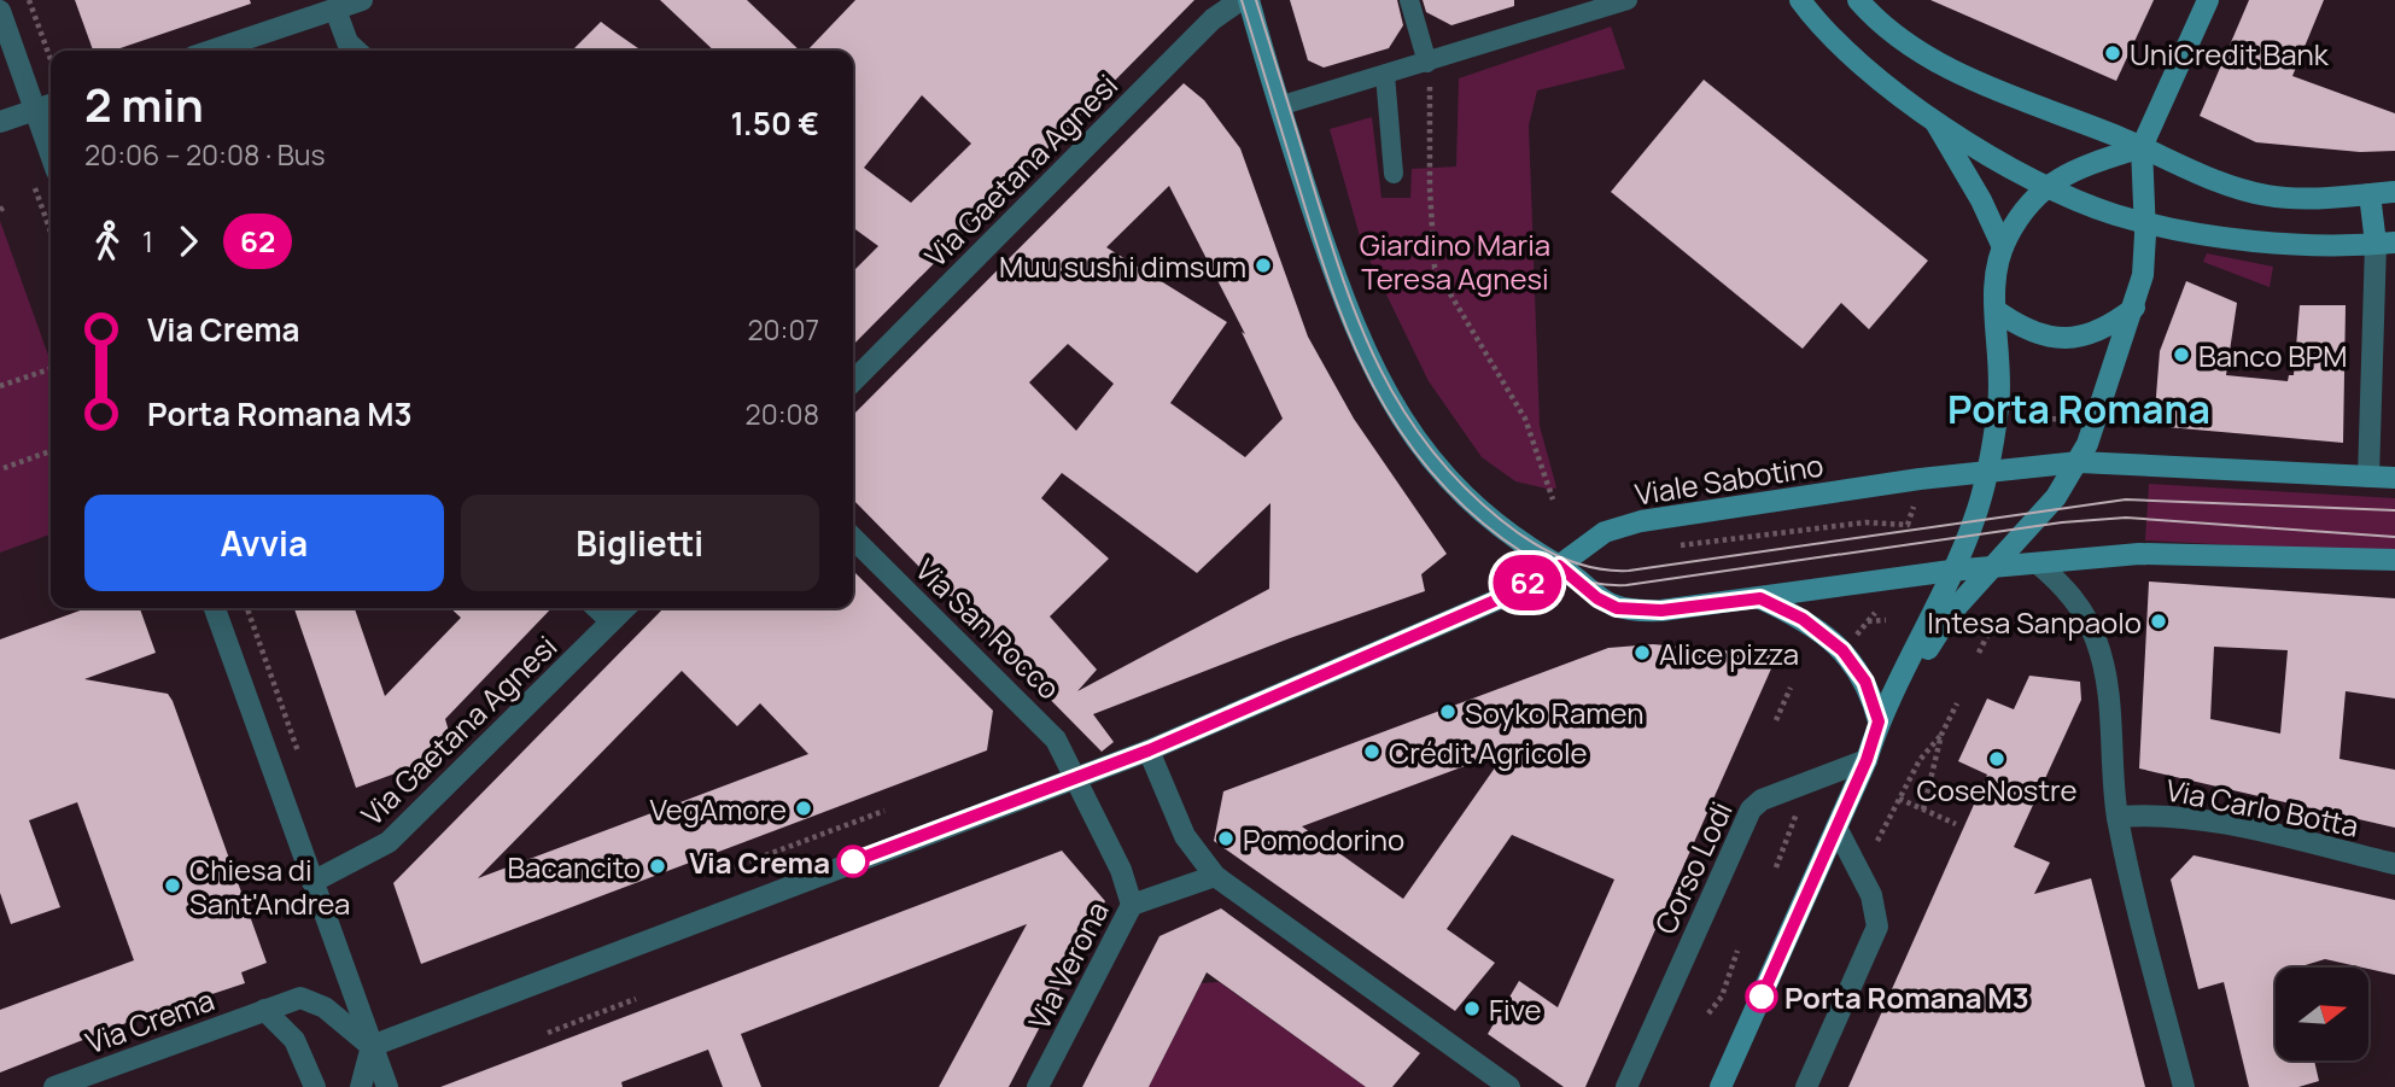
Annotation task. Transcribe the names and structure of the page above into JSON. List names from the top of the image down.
{
  "streets": {
    "main road": ["Viale Sabotino"],
    "street": [
      "Via Gaetana Agnesi",
      "Via San Rocco",
      "Via Carlo Botta",
      "Corso Lodi",
      "Via Verona",
      "Via Crema"
    ]
  },
  "crossings": [
    ["Via San Rocco", "Via Verona"]
  ],
  "districts": ["Porta Romana"],
  "parks": ["Giardino Maria Teresa Agnesi"],
  "places": [
    "UniCredit Bank",
    "Muu sushi dimsum",
    "Banco BPM",
    "Intesa Sanpaolo",
    "Alice pizza",
    "Soyko Ramen",
    "Crédit Agricole",
    "CoseNostre",
    "VegAmore",
    "Pomodorino",
    "Via Crema",
    "Bacancito",
    "Chiesa di Sant'Andrea",
    "Porta Romana M3",
    "Five"
  ],
  "lines": ["bus line 62"],
  "north": "right",
  "page": {
    "on_map": "62",
    "heading": ["2 min", "20:06 – 20:08 · Bus", "1.50 €"],
    "legs": ["1", "62"],
    "list": [
      {
        "name": "Via Crema",
        "value": "20:07"
      },
      {
        "name": "Porta Romana M3",
        "value": "20:08"
      }
    ],
    "buttons": ["Avvia", "Biglietti"]
  }
}
